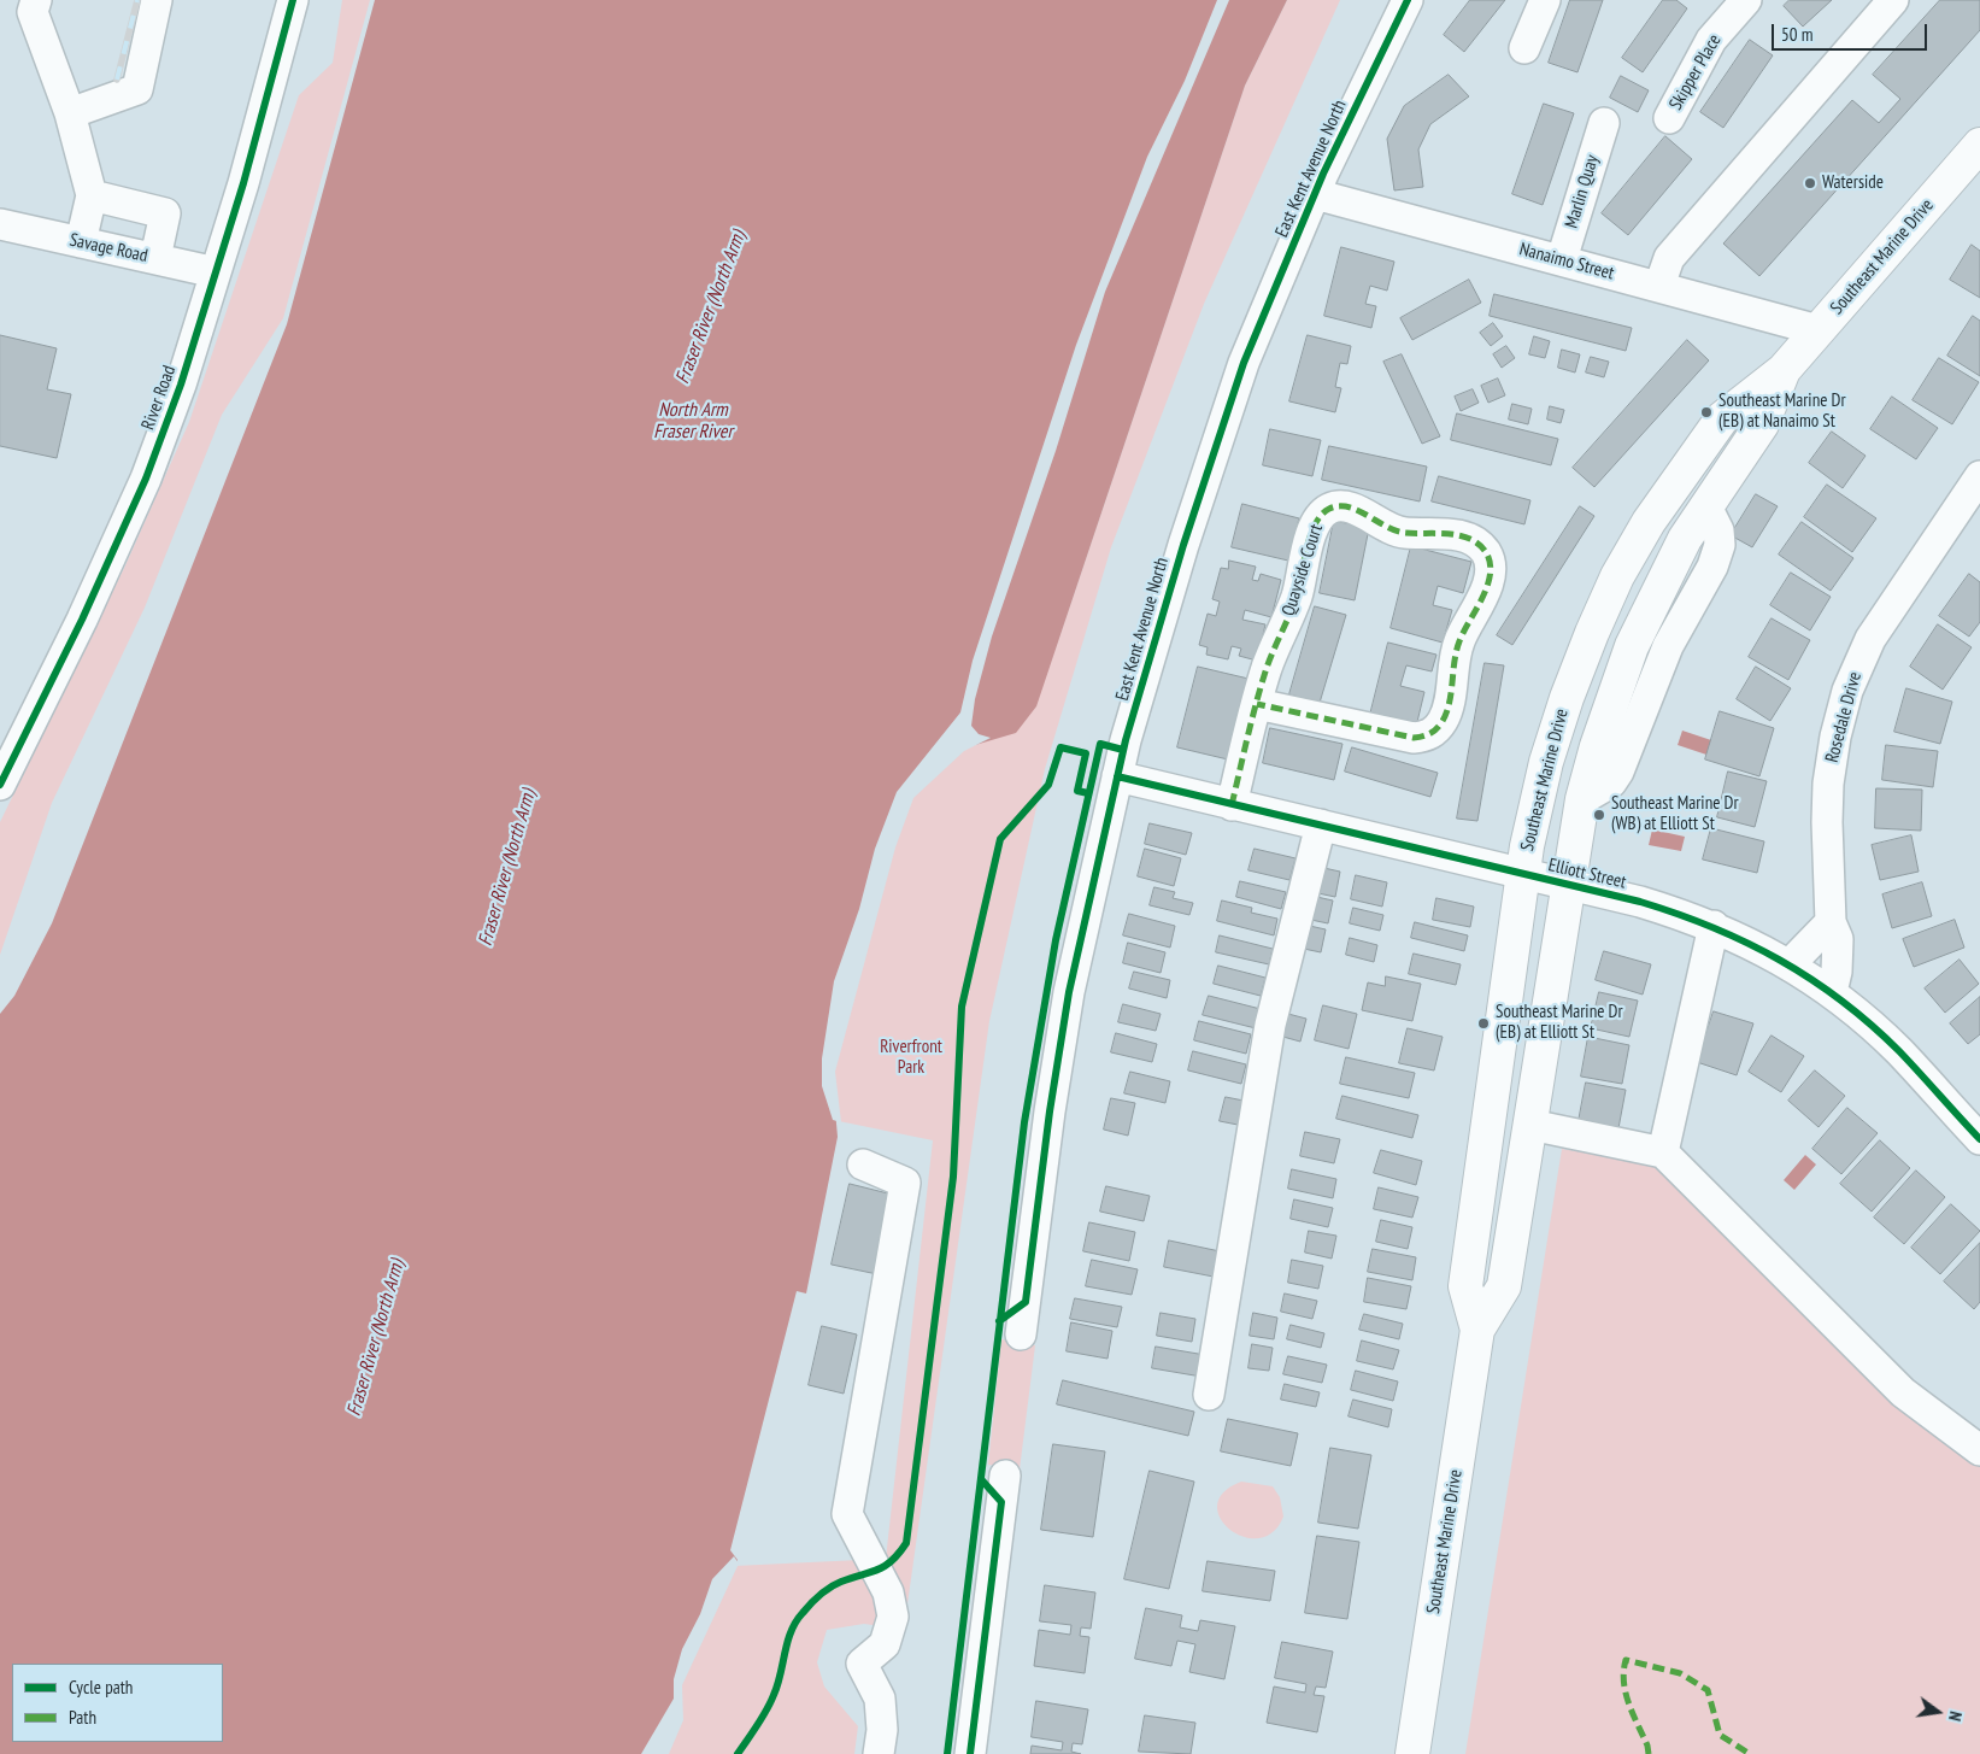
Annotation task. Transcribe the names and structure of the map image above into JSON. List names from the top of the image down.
{
  "streets": {
    "main road": ["Southeast Marine Drive"],
    "street": [
      "Skipper Place",
      "East Kent Avenue North",
      "Marlin Quay",
      "Savage Road",
      "Nanaimo Street",
      "River Road",
      "Quayside Court",
      "Rosedale Drive",
      "Elliott Street"
    ]
  },
  "crossings": [
    ["East Kent Avenue North", "Nanaimo Street"],
    ["East Kent Avenue North", "Elliott Street"],
    ["Marlin Quay", "Nanaimo Street"],
    ["Savage Road", "River Road"],
    ["Southeast Marine Drive", "Nanaimo Street"],
    ["Southeast Marine Drive", "Elliott Street"],
    ["Quayside Court", "Elliott Street"],
    ["Rosedale Drive", "Elliott Street"]
  ],
  "water": ["Fraser River (North Arm)", "North Arm Fraser River"],
  "parks": ["Riverfront Park"],
  "places": [
    "Waterside",
    "Southeast Marine Dr (EB) at Nanaimo St",
    "Southeast Marine Dr (WB) at Elliott St",
    "Southeast Marine Dr (EB) at Elliott St"
  ],
  "legend": ["Cycle path", "Path"],
  "scale_bar": "50 m",
  "north": "right"
}
